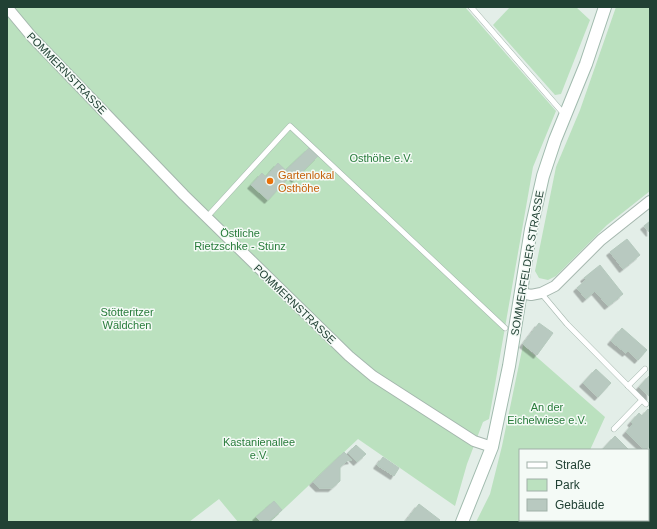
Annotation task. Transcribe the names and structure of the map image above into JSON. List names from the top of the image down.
{
  "streets": {
    "main road": ["SOMMERFELDER STRASSE"],
    "street": ["POMMERNSTRASSE"]
  },
  "crossings": [
    ["POMMERNSTRASSE", "SOMMERFELDER STRASSE"]
  ],
  "parks": [
    "Osthöhe e.V.",
    "Östliche Rietzschke - Stünz",
    "Stötteritzer Wäldchen",
    "An der Eichelwiese e.V.",
    "Kastanienallee e.V."
  ],
  "places": ["Gartenlokal Osthöhe"],
  "legend": ["Straße", "Park", "Gebäude"]
}
